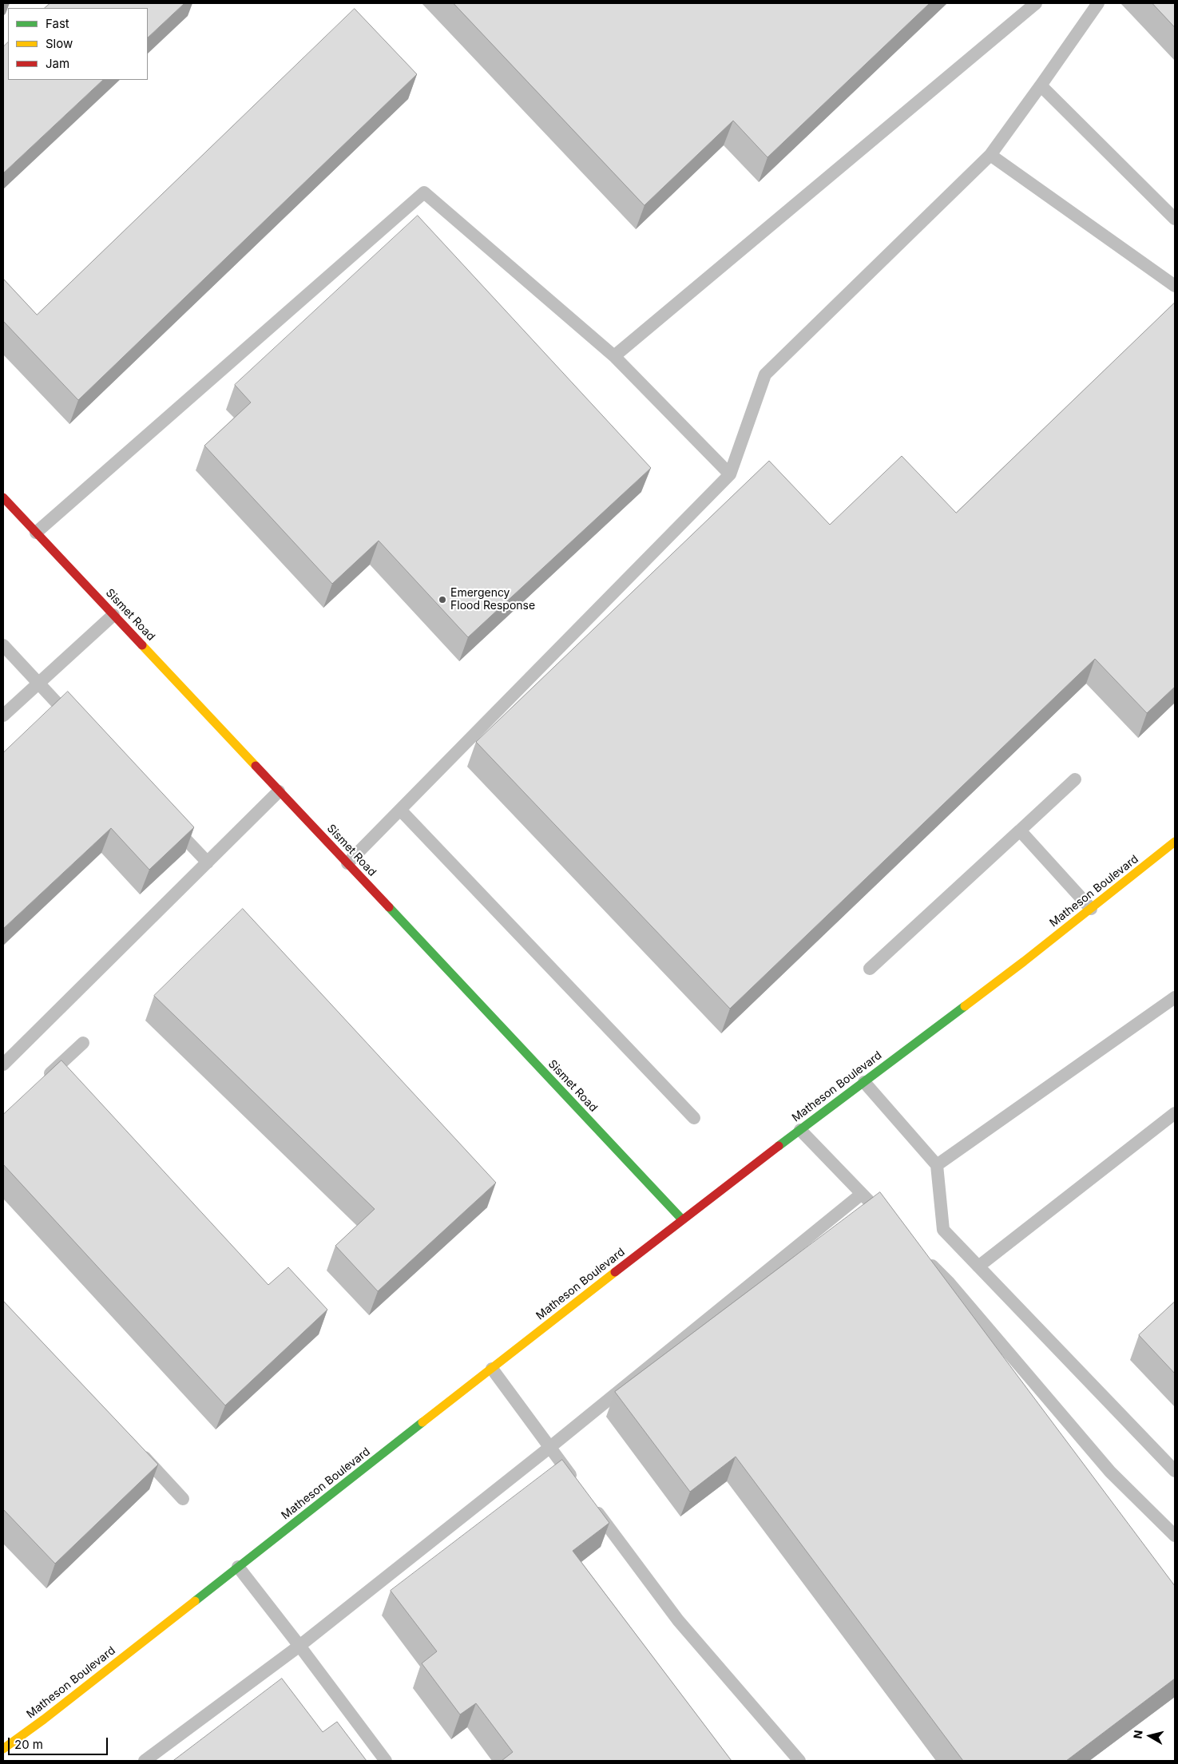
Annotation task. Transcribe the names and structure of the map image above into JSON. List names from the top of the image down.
{
  "streets": {
    "street": ["Sismet Road", "Matheson Boulevard"]
  },
  "crossings": [
    ["Sismet Road", "Matheson Boulevard"]
  ],
  "places": ["Emergency Flood Response"],
  "legend": ["Fast", "Slow", "Jam"],
  "scale_bar": "20 m",
  "north": "left"
}
